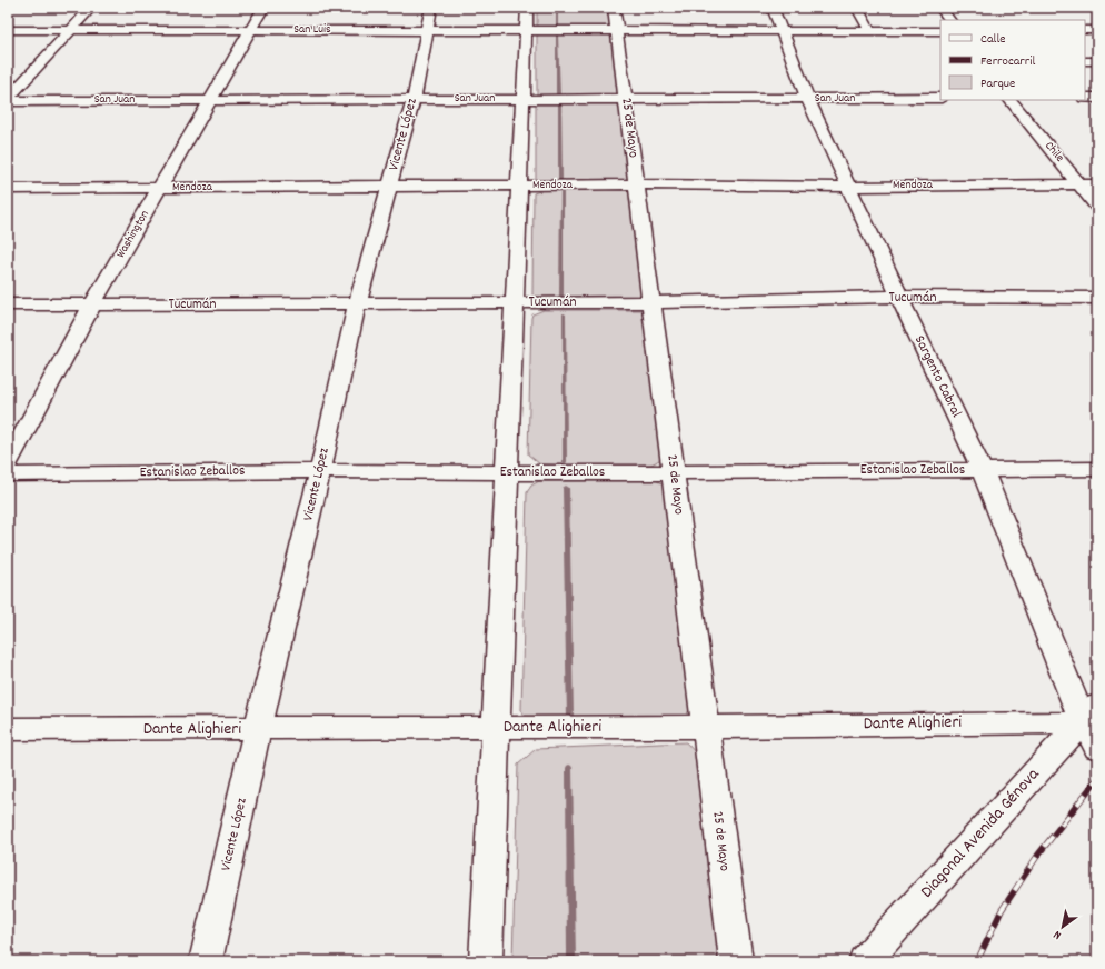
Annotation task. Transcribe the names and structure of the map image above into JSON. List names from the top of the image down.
{
  "streets": {
    "street": [
      "San Luis",
      "San Juan",
      "25 de Mayo",
      "Vicente López",
      "Chile",
      "Mendoza",
      "Washington",
      "Tucumán",
      "Sargento Cabral",
      "Estanislao Zeballos",
      "Dante Alighieri",
      "Diagonal Avenida Génova"
    ]
  },
  "crossings": [
    ["San Luis", "25 de Mayo"],
    ["San Luis", "Vicente López"],
    ["San Luis", "Washington"],
    ["San Luis", "Sargento Cabral"],
    ["San Juan", "25 de Mayo"],
    ["San Juan", "Vicente López"],
    ["San Juan", "Washington"],
    ["San Juan", "Sargento Cabral"],
    ["25 de Mayo", "Mendoza"],
    ["25 de Mayo", "Tucumán"],
    ["25 de Mayo", "Estanislao Zeballos"],
    ["25 de Mayo", "Dante Alighieri"],
    ["Vicente López", "Mendoza"],
    ["Vicente López", "Tucumán"],
    ["Vicente López", "Estanislao Zeballos"],
    ["Vicente López", "Dante Alighieri"],
    ["Chile", "Mendoza"],
    ["Mendoza", "Washington"],
    ["Mendoza", "Sargento Cabral"],
    ["Washington", "Tucumán"],
    ["Tucumán", "Sargento Cabral"],
    ["Sargento Cabral", "Estanislao Zeballos"],
    ["Sargento Cabral", "Dante Alighieri"],
    ["Sargento Cabral", "Diagonal Avenida Génova"],
    ["Dante Alighieri", "Diagonal Avenida Génova"]
  ],
  "legend": ["Calle", "Ferrocarril", "Parque"],
  "north": "bottom left"
}
